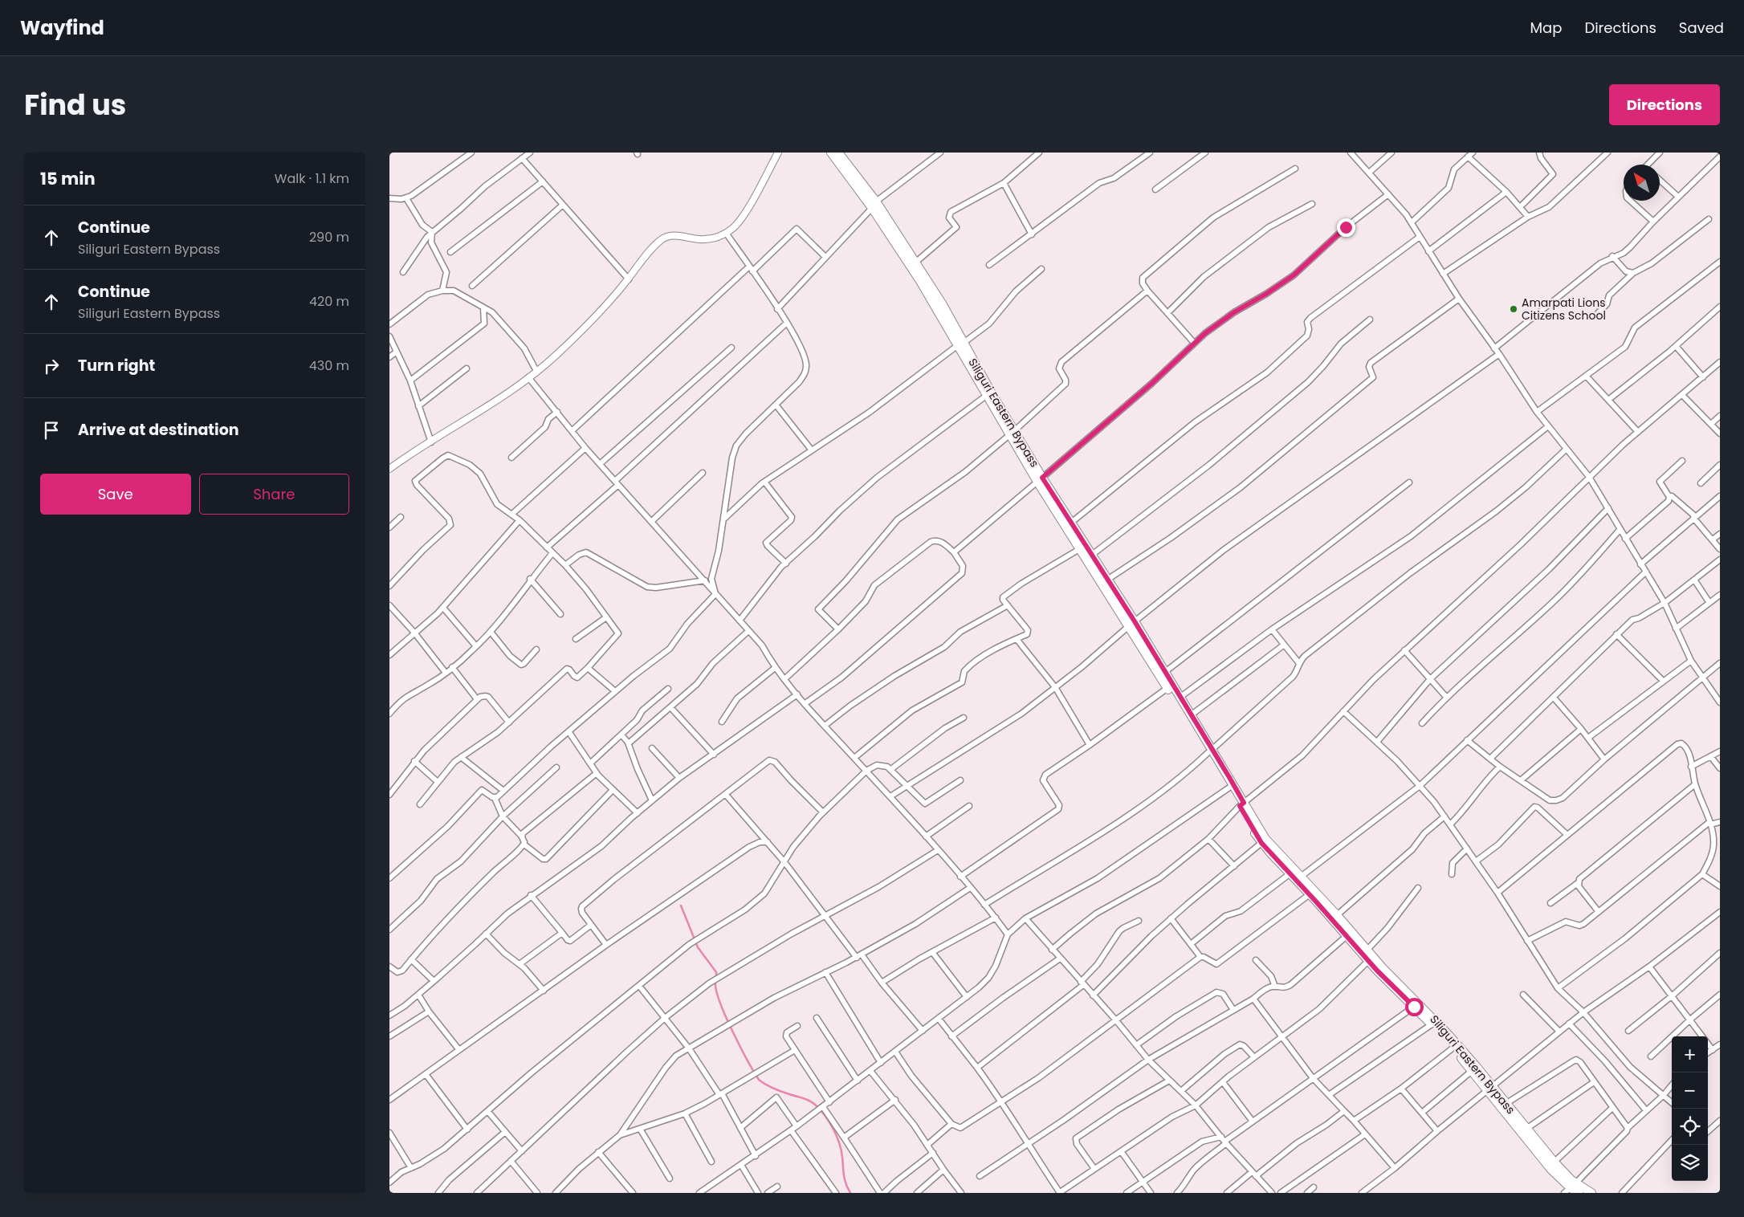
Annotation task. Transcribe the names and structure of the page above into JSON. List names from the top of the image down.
{
  "streets": {
    "main road": ["Siliguri Eastern Bypass"]
  },
  "places": ["Amarpati Lions Citizens School"],
  "north": "top left",
  "page": {
    "header": "Wayfind",
    "nav": ["Map", "Directions", "Saved"],
    "title": "Find us",
    "buttons": [
      "Directions",
      ["Save", "Share"]
    ],
    "heading": ["15 min", "Walk · 1.1 km"],
    "list": [
      ["Continue", "Siliguri Eastern Bypass", "290 m"],
      ["Continue", "Siliguri Eastern Bypass", "420 m"],
      ["Turn right", "430 m"],
      "Arrive at destination"
    ],
    "map_buttons": ["+", "−"]
  }
}
